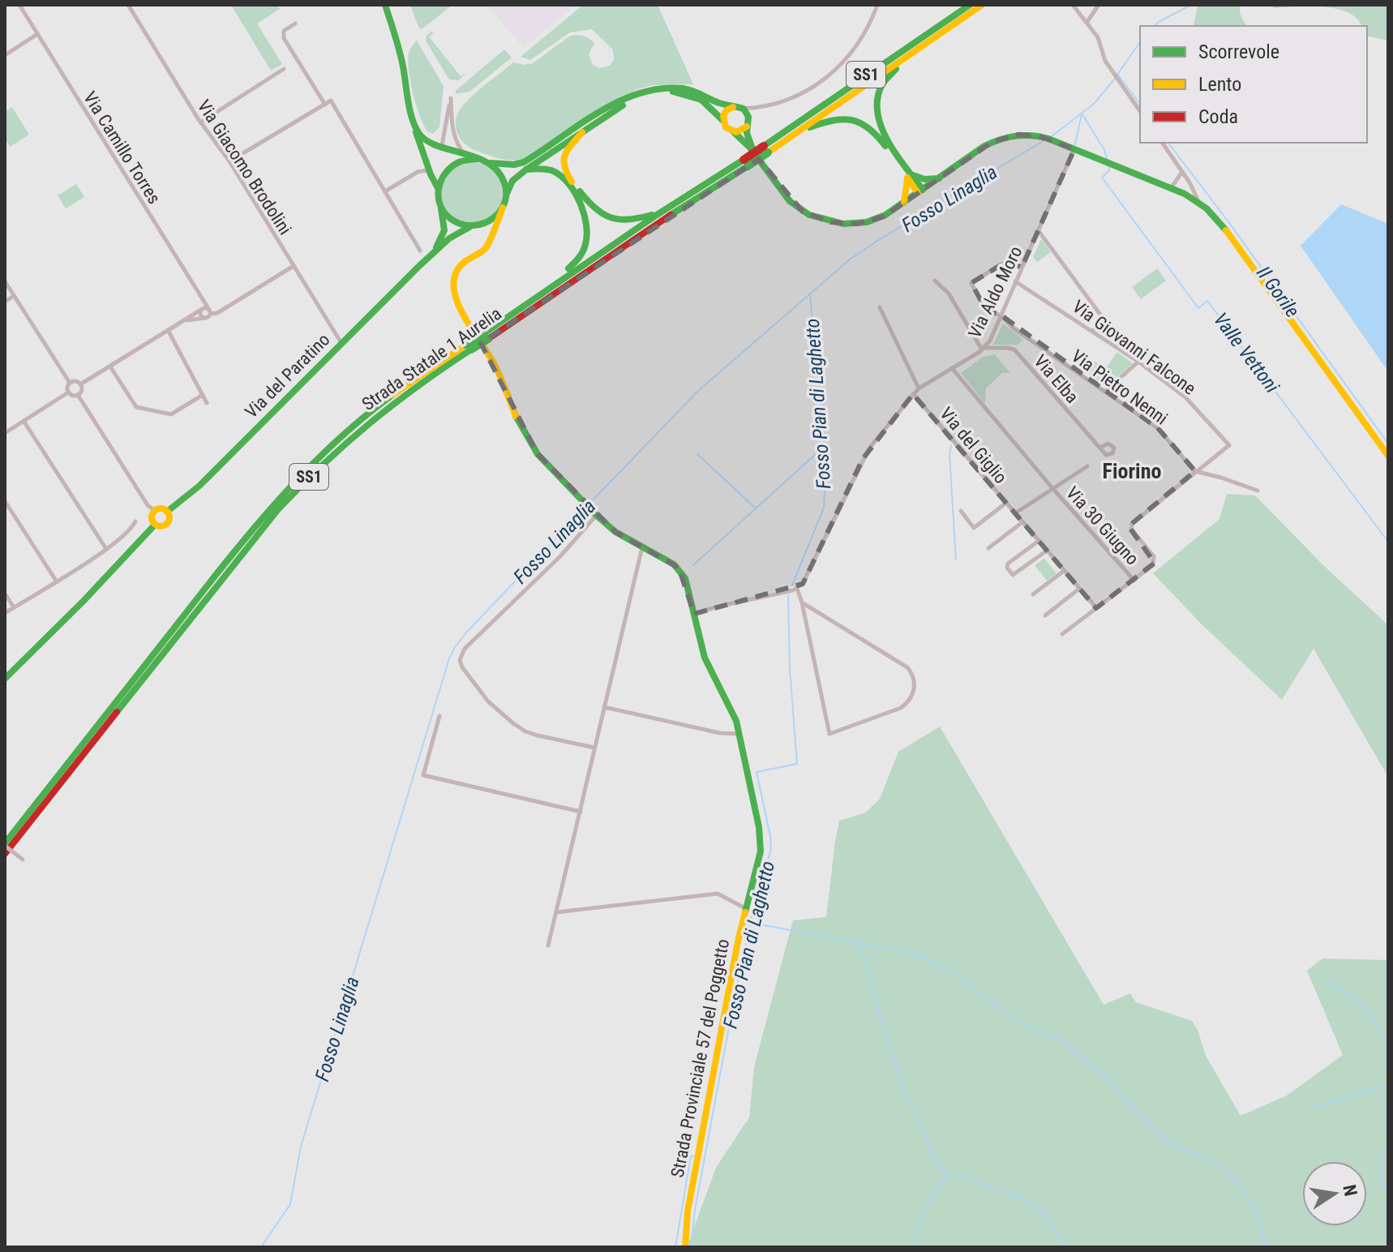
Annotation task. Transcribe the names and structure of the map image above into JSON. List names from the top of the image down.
{
  "streets": {
    "main road": [
      "SS1",
      "Strada Statale 1 Aurelia",
      "Via del Paratino",
      "Strada Provinciale 57 del Poggetto"
    ],
    "street": [
      "Via Camillo Torres",
      "Via Giacomo Brodolini",
      "Via Aldo Moro",
      "Via Giovanni Falcone",
      "Via Elba",
      "Via Pietro Nenni",
      "Via del Giglio",
      "Via 30 Giugno"
    ]
  },
  "crossings": [
    ["Via Giacomo Brodolini", "Via del Paratino"],
    ["Via Aldo Moro", "Via Giovanni Falcone"],
    ["Via Aldo Moro", "Via Elba"],
    ["Via Aldo Moro", "Via Pietro Nenni"],
    ["Via Aldo Moro", "Via del Giglio"],
    ["Via Aldo Moro", "Via 30 Giugno"],
    ["Via Giovanni Falcone", "Via Pietro Nenni"]
  ],
  "districts": ["Fiorino"],
  "water": [
    "Fosso Linaglia",
    "Il Gorile",
    "Valle Vettoni",
    "Fosso Pian di Laghetto"
  ],
  "legend": ["Scorrevole", "Lento", "Coda"],
  "north": "right"
}
